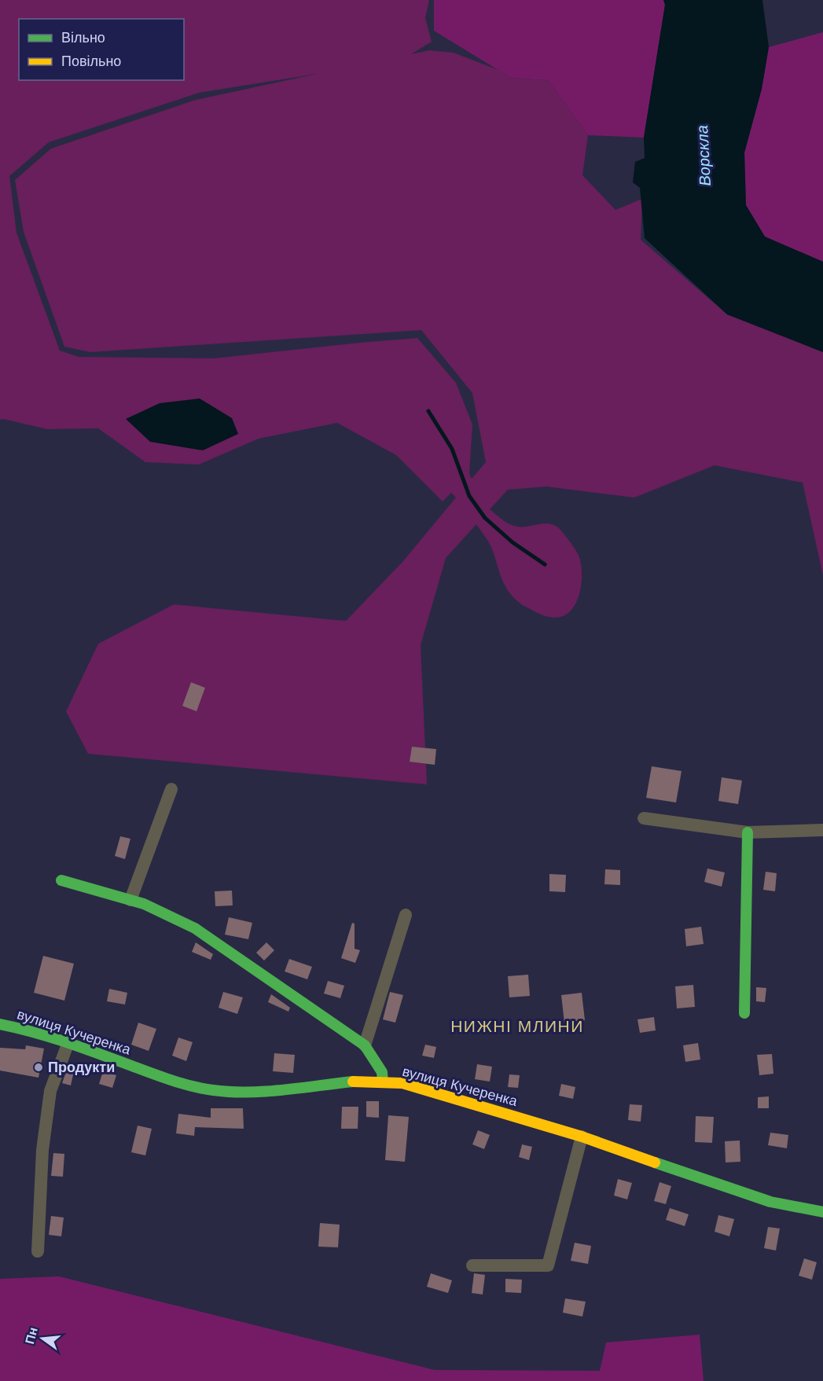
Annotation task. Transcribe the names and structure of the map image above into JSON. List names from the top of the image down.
{
  "streets": {
    "street": ["вулиця Кучеренка"]
  },
  "districts": ["НИЖНІ МЛИНИ"],
  "water": ["Ворскла"],
  "places": ["Продукти"],
  "legend": ["Вільно", "Повільно"],
  "north": "left"
}
